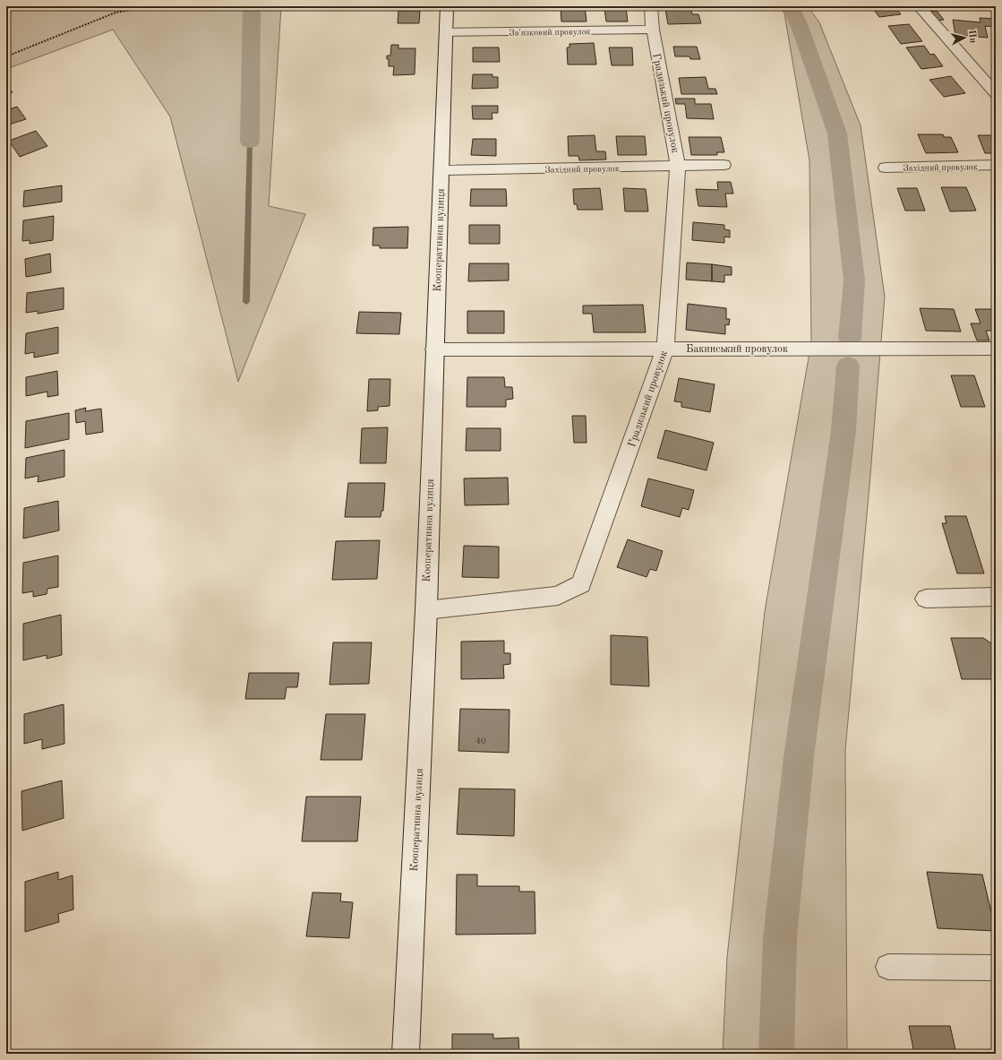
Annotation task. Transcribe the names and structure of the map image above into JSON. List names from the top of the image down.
{
  "streets": {
    "street": [
      "Звʼязковий провулок",
      "Градизький провулок",
      "Західний провулок",
      "Кооперативна вулиця",
      "Бакинський провулок"
    ]
  },
  "crossings": [
    ["Звʼязковий провулок", "Градизький провулок"],
    ["Звʼязковий провулок", "Кооперативна вулиця"],
    ["Градизький провулок", "Західний провулок"],
    ["Градизький провулок", "Кооперативна вулиця"],
    ["Градизький провулок", "Бакинський провулок"],
    ["Західний провулок", "Кооперативна вулиця"],
    ["Кооперативна вулиця", "Бакинський провулок"]
  ],
  "house_numbers": ["40"],
  "north": "right"
}
